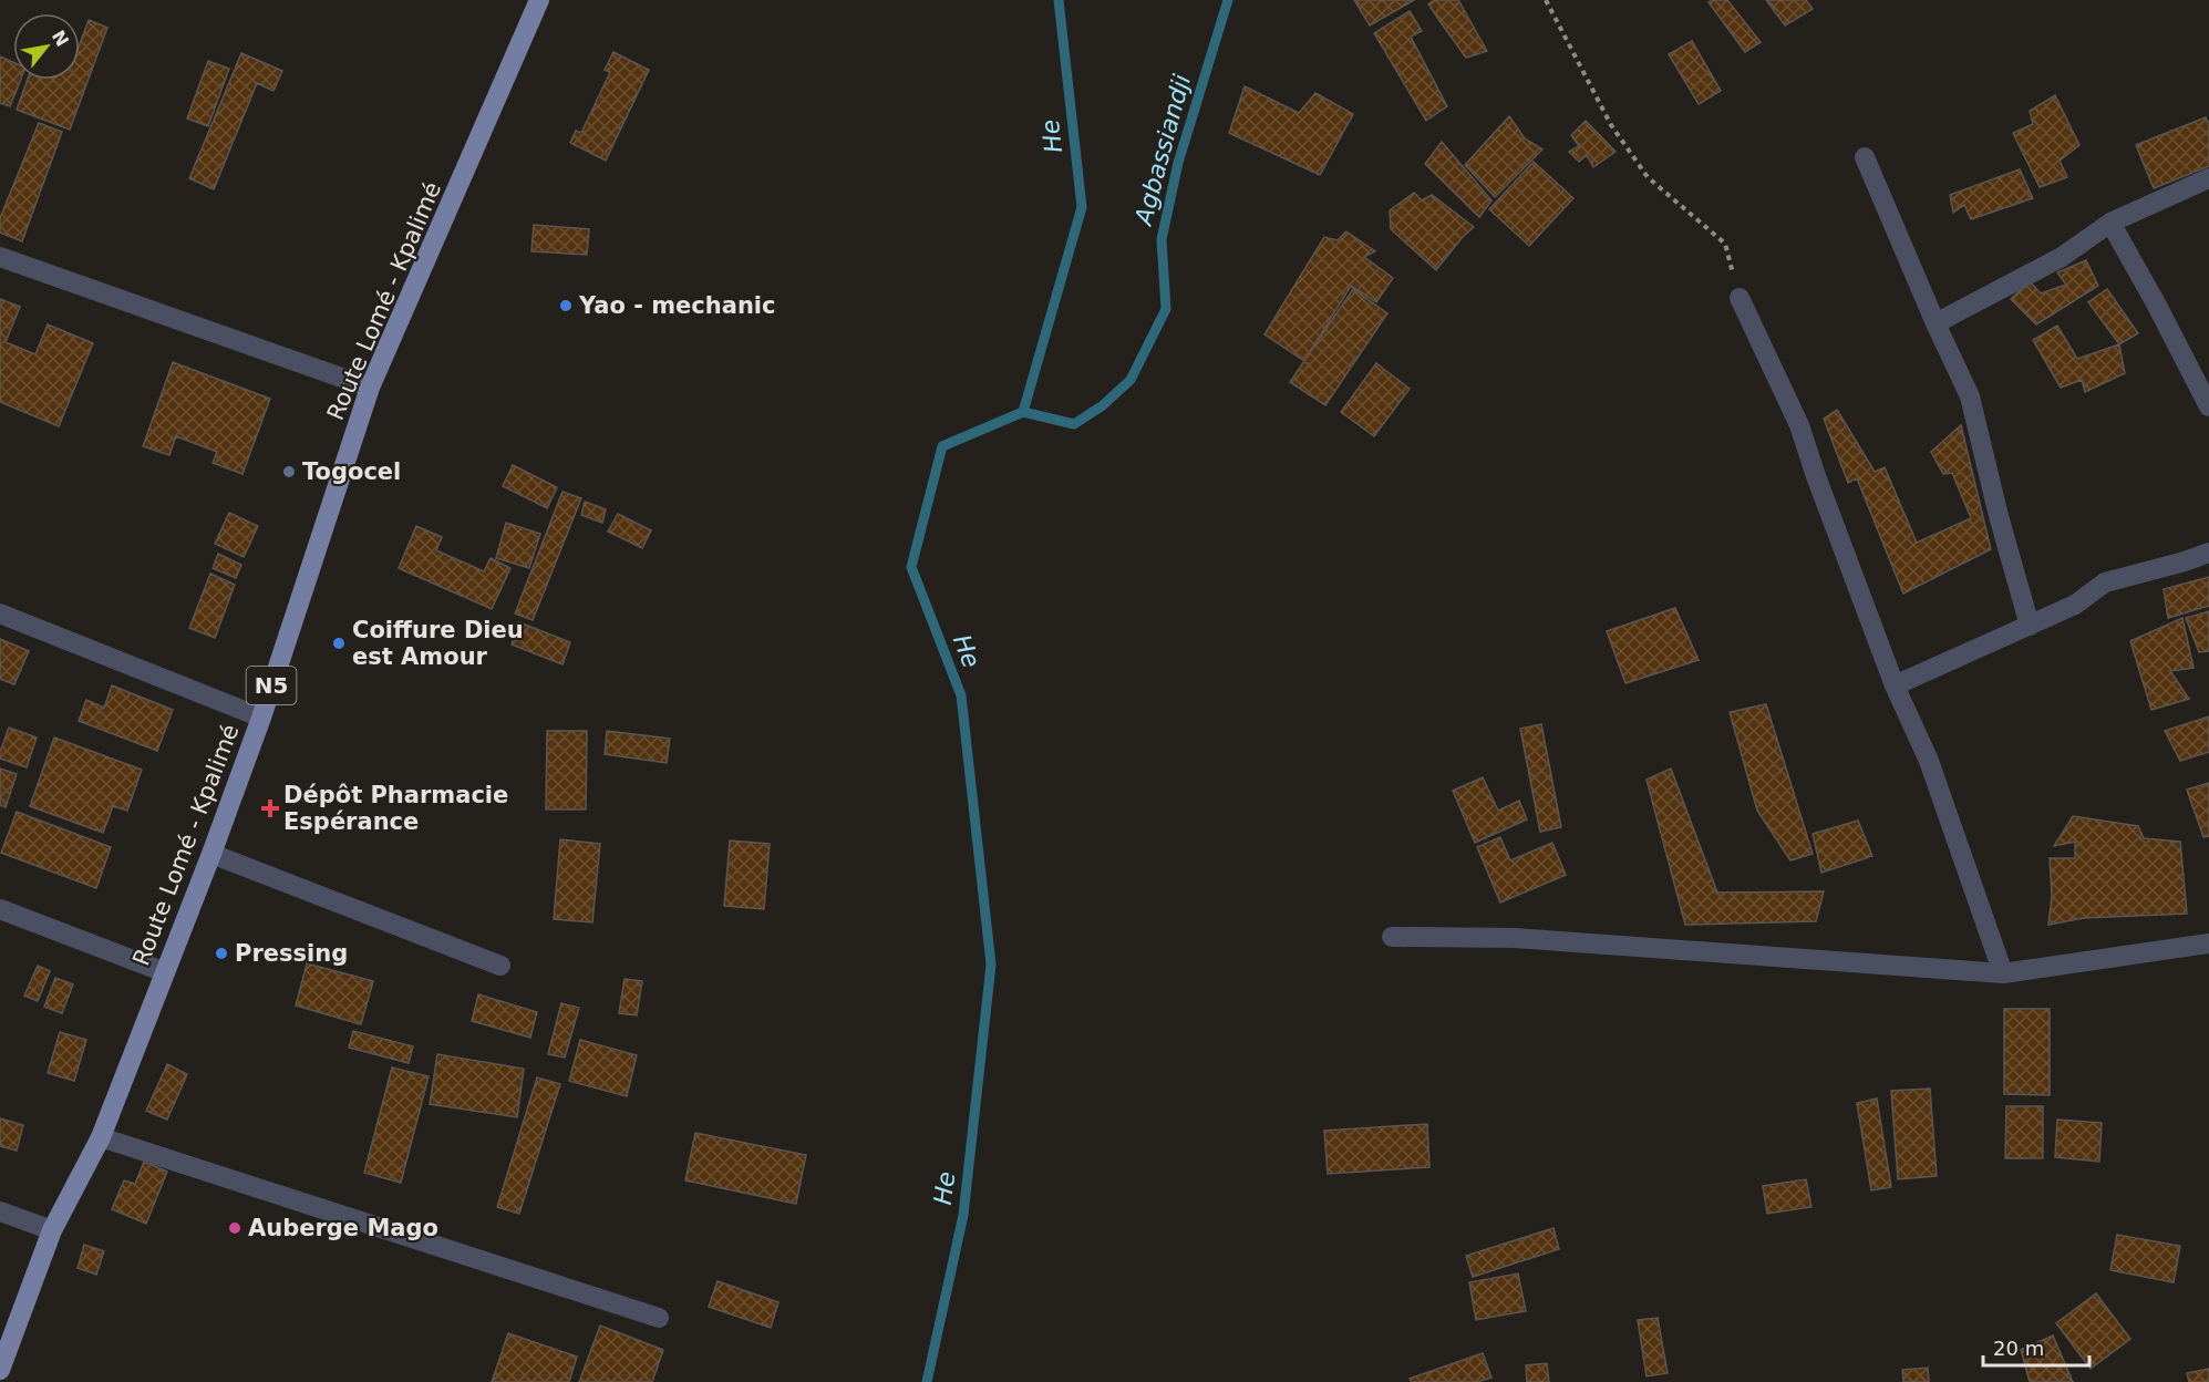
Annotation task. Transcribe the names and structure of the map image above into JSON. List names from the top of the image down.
{
  "streets": {
    "main road": ["Route Lomé - Kpalimé", "N5"]
  },
  "water": ["He", "Agbassiandji"],
  "places": {
    "other": [
      "Yao - mechanic",
      "Togocel",
      "Coiffure Dieu est Amour",
      "Pressing",
      "Auberge Mago"
    ],
    "health": ["Dépôt Pharmacie Espérance"]
  },
  "scale_bar": "20 m",
  "north": "top right"
}
